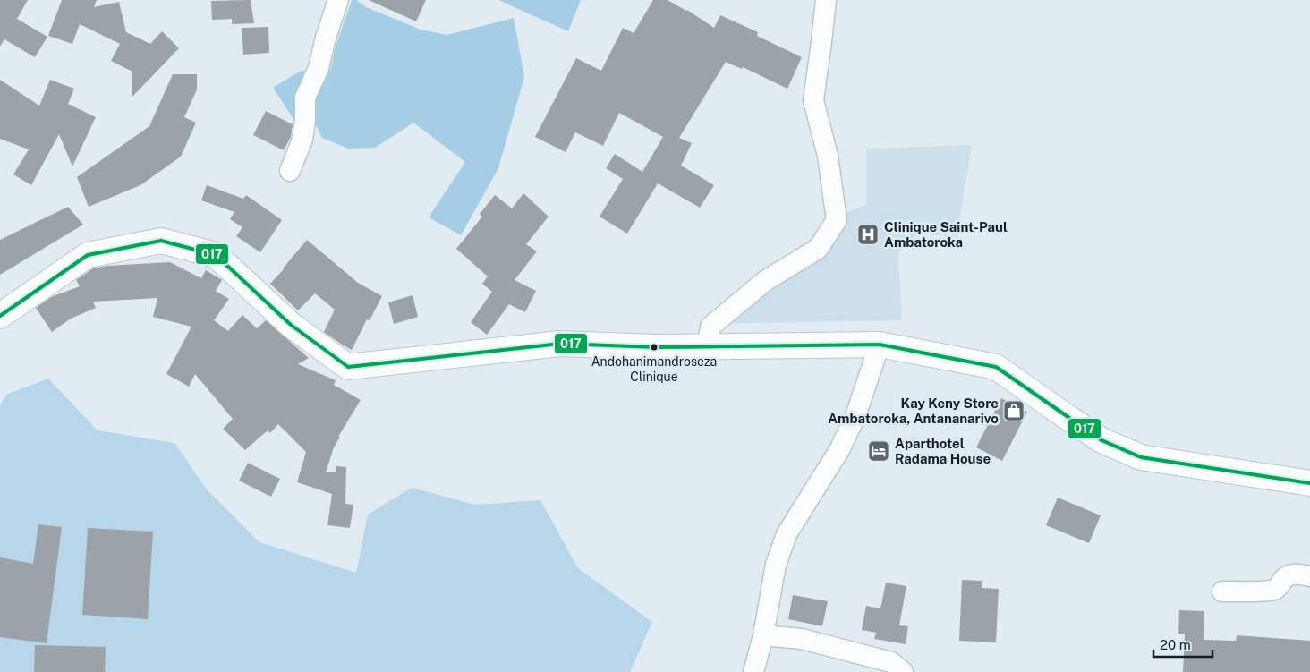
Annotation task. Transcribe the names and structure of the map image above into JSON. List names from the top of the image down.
{
  "places": {
    "hospital": ["Clinique Saint-Paul Ambatoroka"],
    "other": ["Andohanimandroseza Clinique"],
    "shop": ["Kay Keny Store Ambatoroka, Antananarivo"],
    "hotel": ["Aparthotel Radama House"]
  },
  "lines": ["transit line 017"],
  "scale_bar": "20 m"
}
